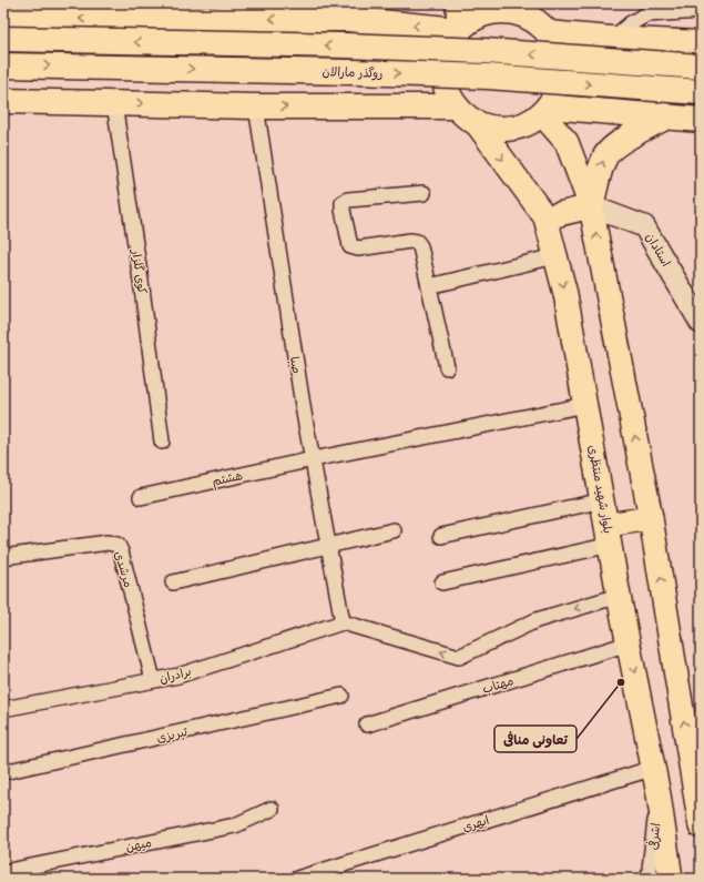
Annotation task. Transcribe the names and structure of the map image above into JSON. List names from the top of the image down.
{
  "streets": {
    "highway": ["روگذر مارالان"],
    "main road": ["بلوار شهید منتظری"],
    "street": [
      "استادان",
      "کوی گلزار",
      "صبا",
      "هشتم",
      "مرشدی",
      "برادران",
      "مهتاب",
      "تبریزی",
      "ابهری",
      "اشرفی",
      "میهن"
    ]
  },
  "crossings": [
    ["صبا", "هشتم"],
    ["صبا", "برادران"],
    ["هشتم", "بلوار شهید منتظری"],
    ["بلوار شهید منتظری", "مهتاب"],
    ["بلوار شهید منتظری", "ابهری"],
    ["بلوار شهید منتظری", "اشرفی"],
    ["مرشدی", "برادران"]
  ],
  "places": ["تعاونی منافی"]
}
